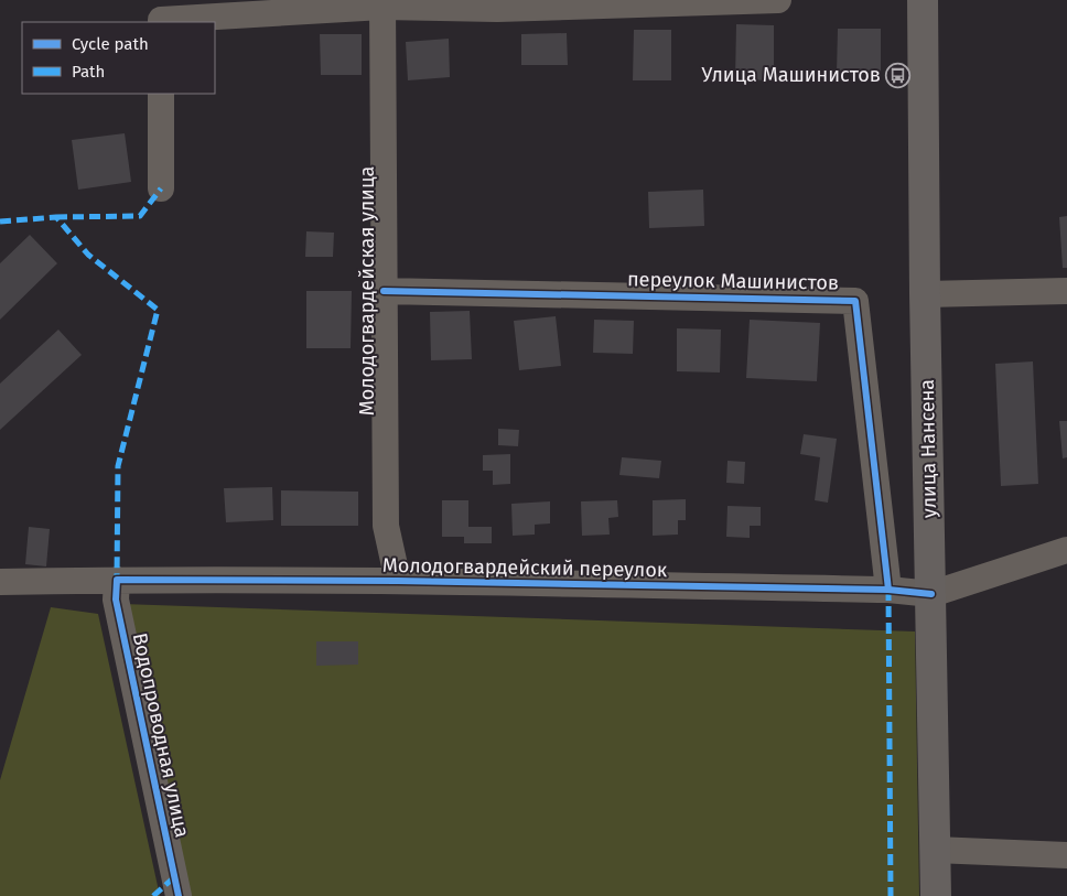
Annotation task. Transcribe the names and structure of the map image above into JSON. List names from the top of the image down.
{
  "streets": {
    "main road": ["улица Нансена"],
    "street": [
      "переулок Машинистов",
      "Молодогвардейская улица",
      "Молодогвардейский переулок",
      "Водопроводная улица"
    ]
  },
  "crossings": [
    ["переулок Машинистов", "Молодогвардейская улица"],
    ["переулок Машинистов", "Молодогвардейский переулок"],
    ["Молодогвардейская улица", "Молодогвардейский переулок"],
    ["улица Нансена", "Молодогвардейский переулок"],
    ["Молодогвардейский переулок", "Водопроводная улица"]
  ],
  "places": {
    "bus stop": ["Улица Машинистов"]
  },
  "legend": ["Cycle path", "Path"]
}
